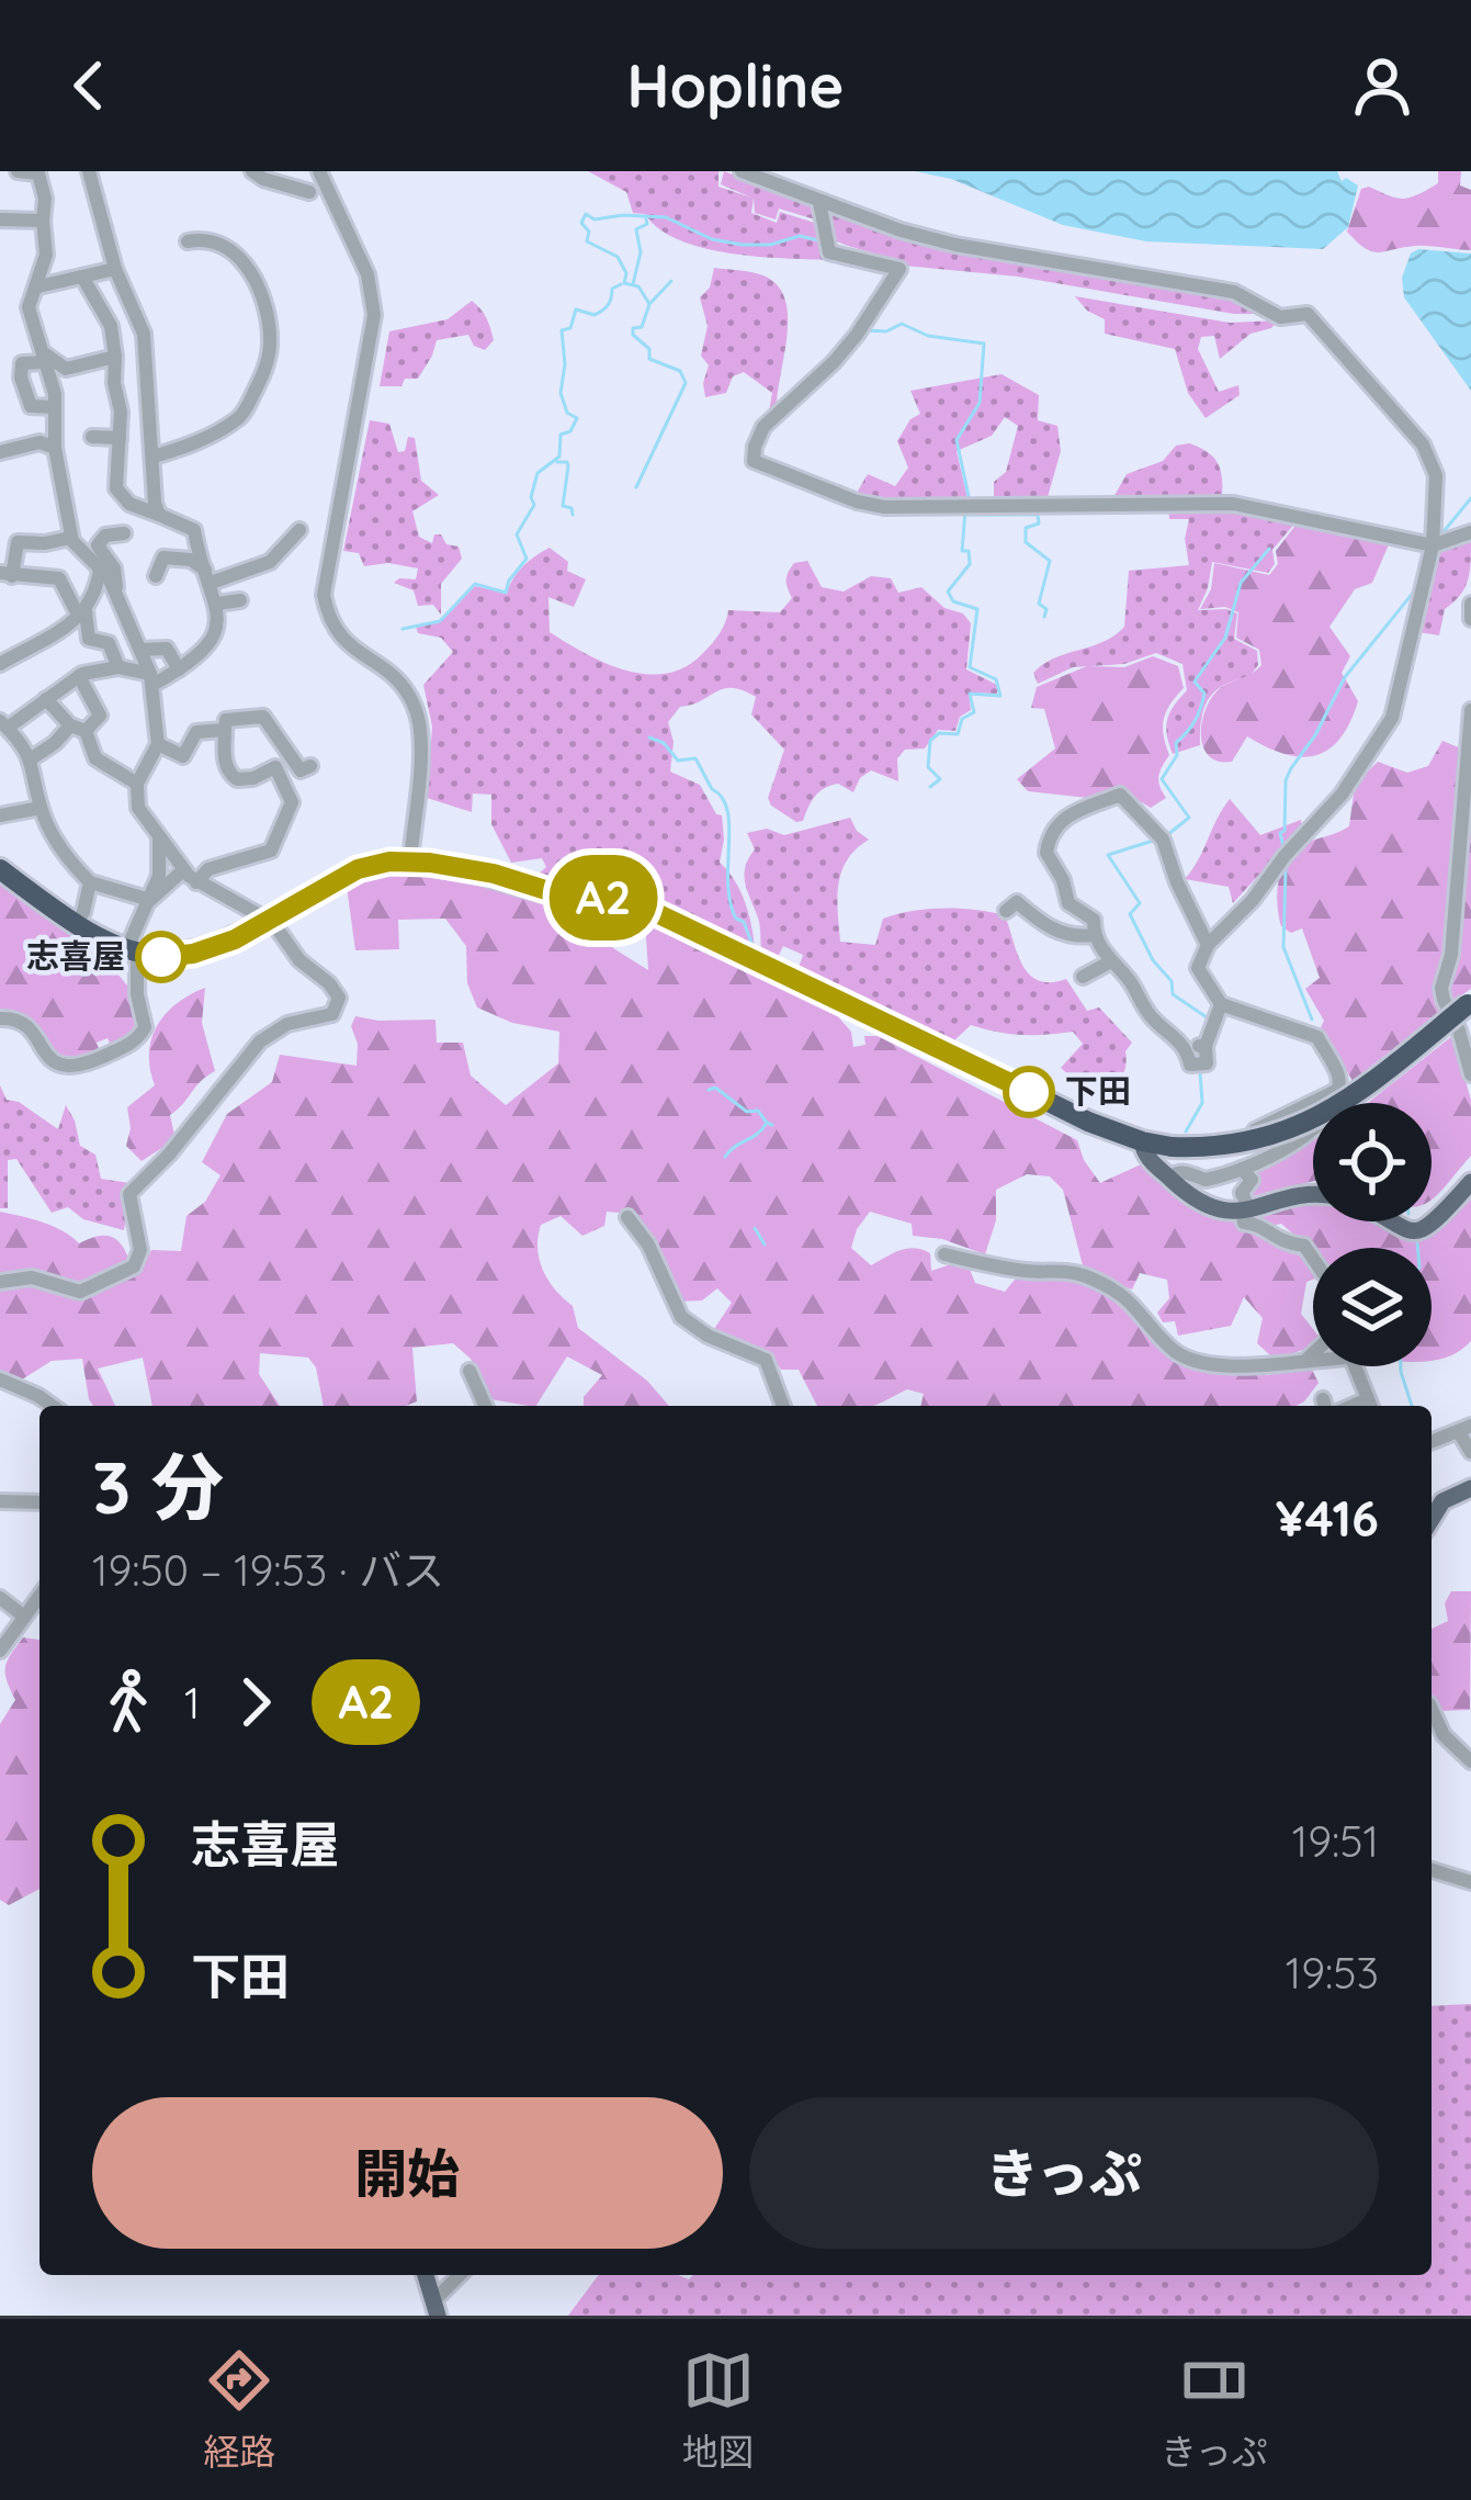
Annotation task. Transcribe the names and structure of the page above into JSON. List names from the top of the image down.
{
  "places": ["志喜屋", "下田"],
  "lines": ["bus line A2"],
  "page": {
    "header": "Hopline",
    "on_map": "A2",
    "heading": ["3 分", "19:50 – 19:53 · バス", "¥416"],
    "legs": ["1", "A2"],
    "list": [
      {
        "name": "志喜屋",
        "value": "19:51"
      },
      {
        "name": "下田",
        "value": "19:53"
      }
    ],
    "buttons": ["開始", "きっぷ"],
    "tabs": ["経路", "地図", "きっぷ"]
  }
}
